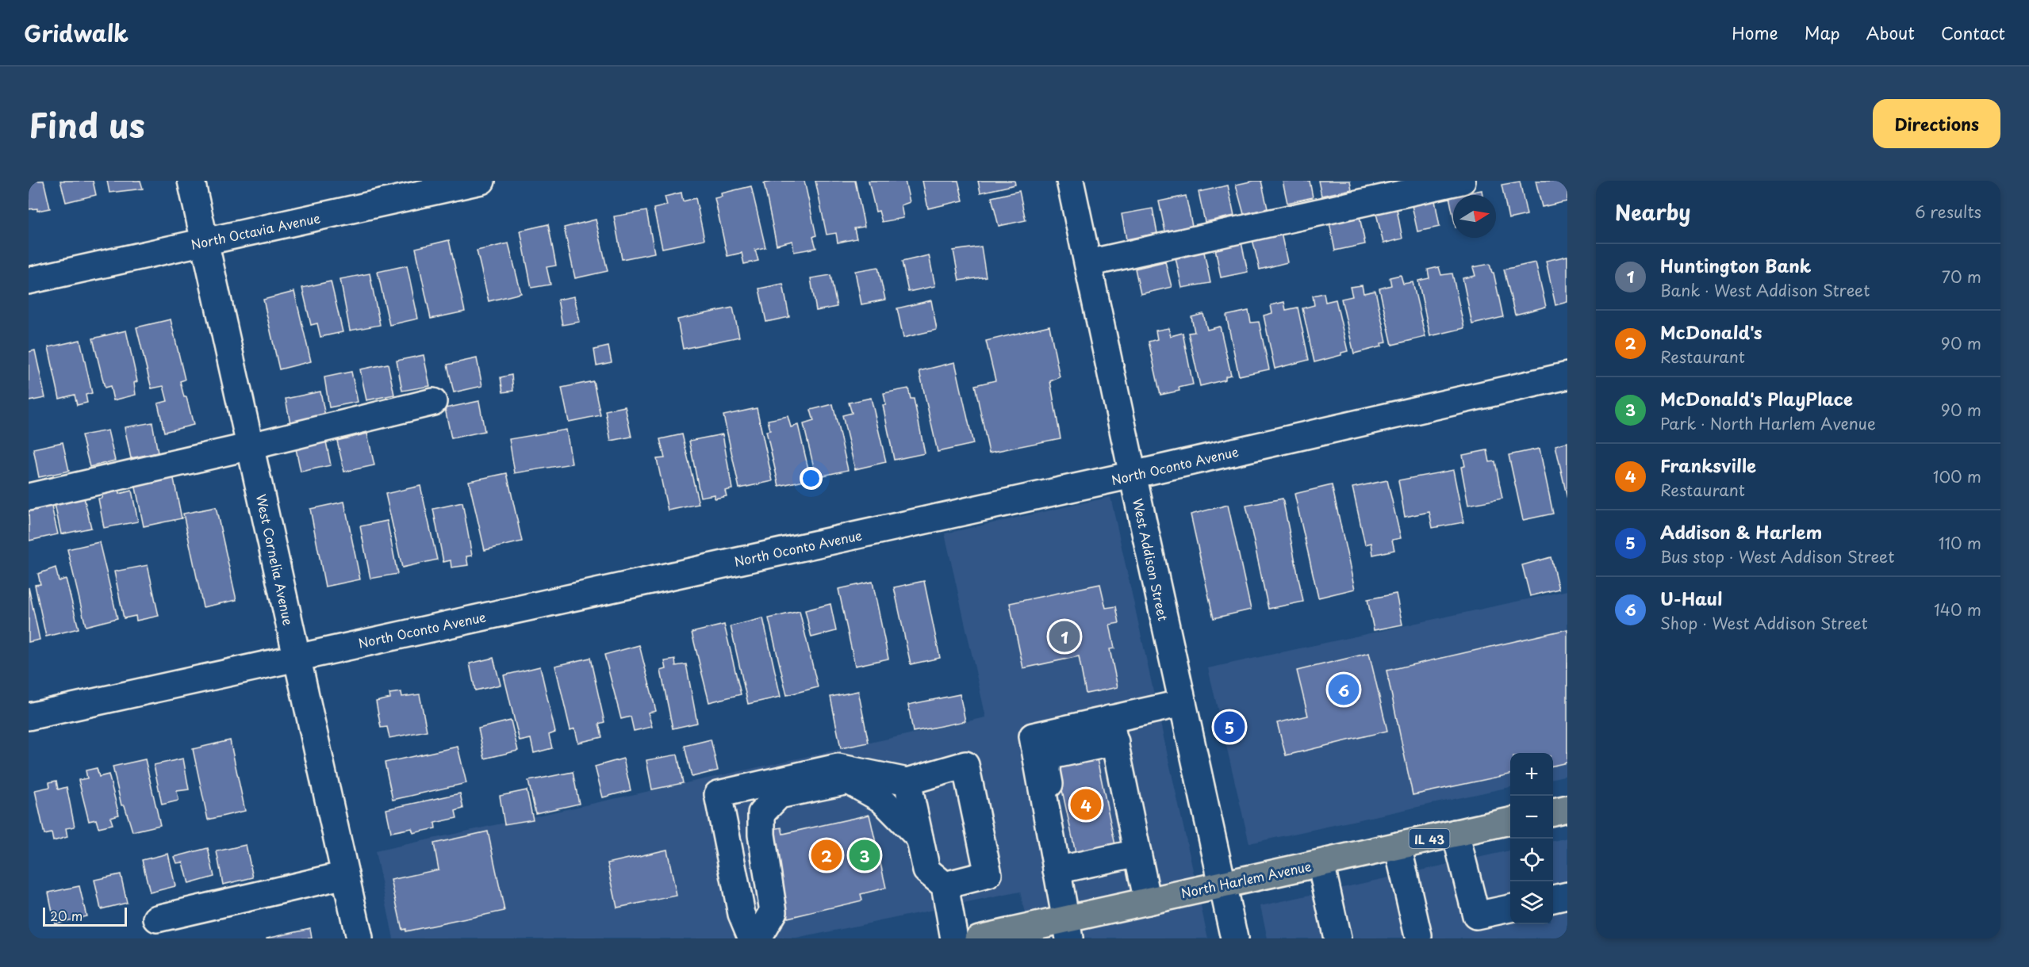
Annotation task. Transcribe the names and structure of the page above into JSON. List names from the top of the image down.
{
  "streets": {
    "main road": ["IL 43", "North Harlem Avenue"],
    "street": [
      "North Octavia Avenue",
      "North Oconto Avenue",
      "West Cornelia Avenue",
      "West Addison Street"
    ]
  },
  "crossings": [
    ["North Octavia Avenue", "West Cornelia Avenue"],
    ["North Oconto Avenue", "West Cornelia Avenue"],
    ["North Oconto Avenue", "West Addison Street"],
    ["West Addison Street", "North Harlem Avenue"]
  ],
  "scale_bar": "20 m",
  "north": "right",
  "page": {
    "header": "Gridwalk",
    "nav": [
      "Home",
      "Map",
      "About",
      "Contact"
    ],
    "title": "Find us",
    "buttons": "Directions",
    "heading": ["Nearby", "6 results"],
    "list": [
      {
        "mark": "1",
        "name": "Huntington Bank",
        "note": "Bank · West Addison Street",
        "value": "70 m"
      },
      {
        "mark": "2",
        "name": "McDonald's",
        "note": "Restaurant",
        "value": "90 m"
      },
      {
        "mark": "3",
        "name": "McDonald's PlayPlace",
        "note": "Park · North Harlem Avenue",
        "value": "90 m"
      },
      {
        "mark": "4",
        "name": "Franksville",
        "note": "Restaurant",
        "value": "100 m"
      },
      {
        "mark": "5",
        "name": "Addison & Harlem",
        "note": "Bus stop · West Addison Street",
        "value": "110 m"
      },
      {
        "mark": "6",
        "name": "U-Haul",
        "note": "Shop · West Addison Street",
        "value": "140 m"
      }
    ],
    "pins": [
      "1",
      "6",
      "5",
      "4",
      "2",
      "3"
    ],
    "map_buttons": ["+", "−"],
    "scale": "20 m"
  }
}
